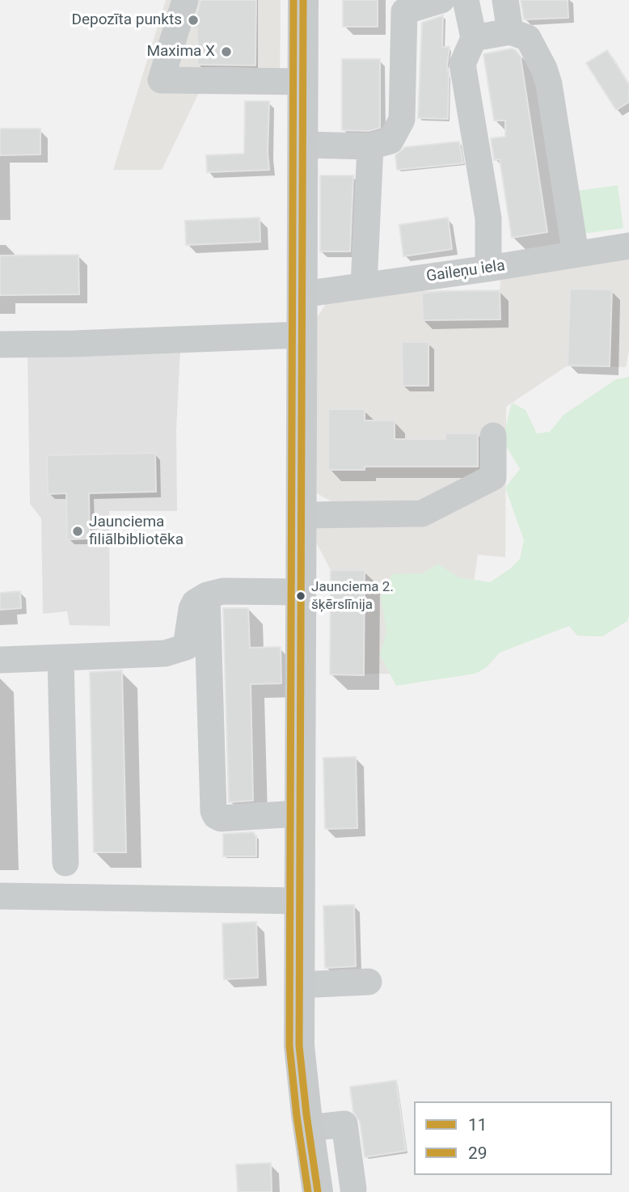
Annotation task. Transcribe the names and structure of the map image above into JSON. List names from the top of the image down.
{
  "streets": {
    "street": ["Gaileņu iela"]
  },
  "places": [
    "Depozīta punkts",
    "Maxima X",
    "Jaunciema filiālbibliotēka",
    "Jaunciema 2. šķērslīnija"
  ],
  "lines": ["transit line 11", "transit line 29"],
  "legend": ["11", "29"]
}
